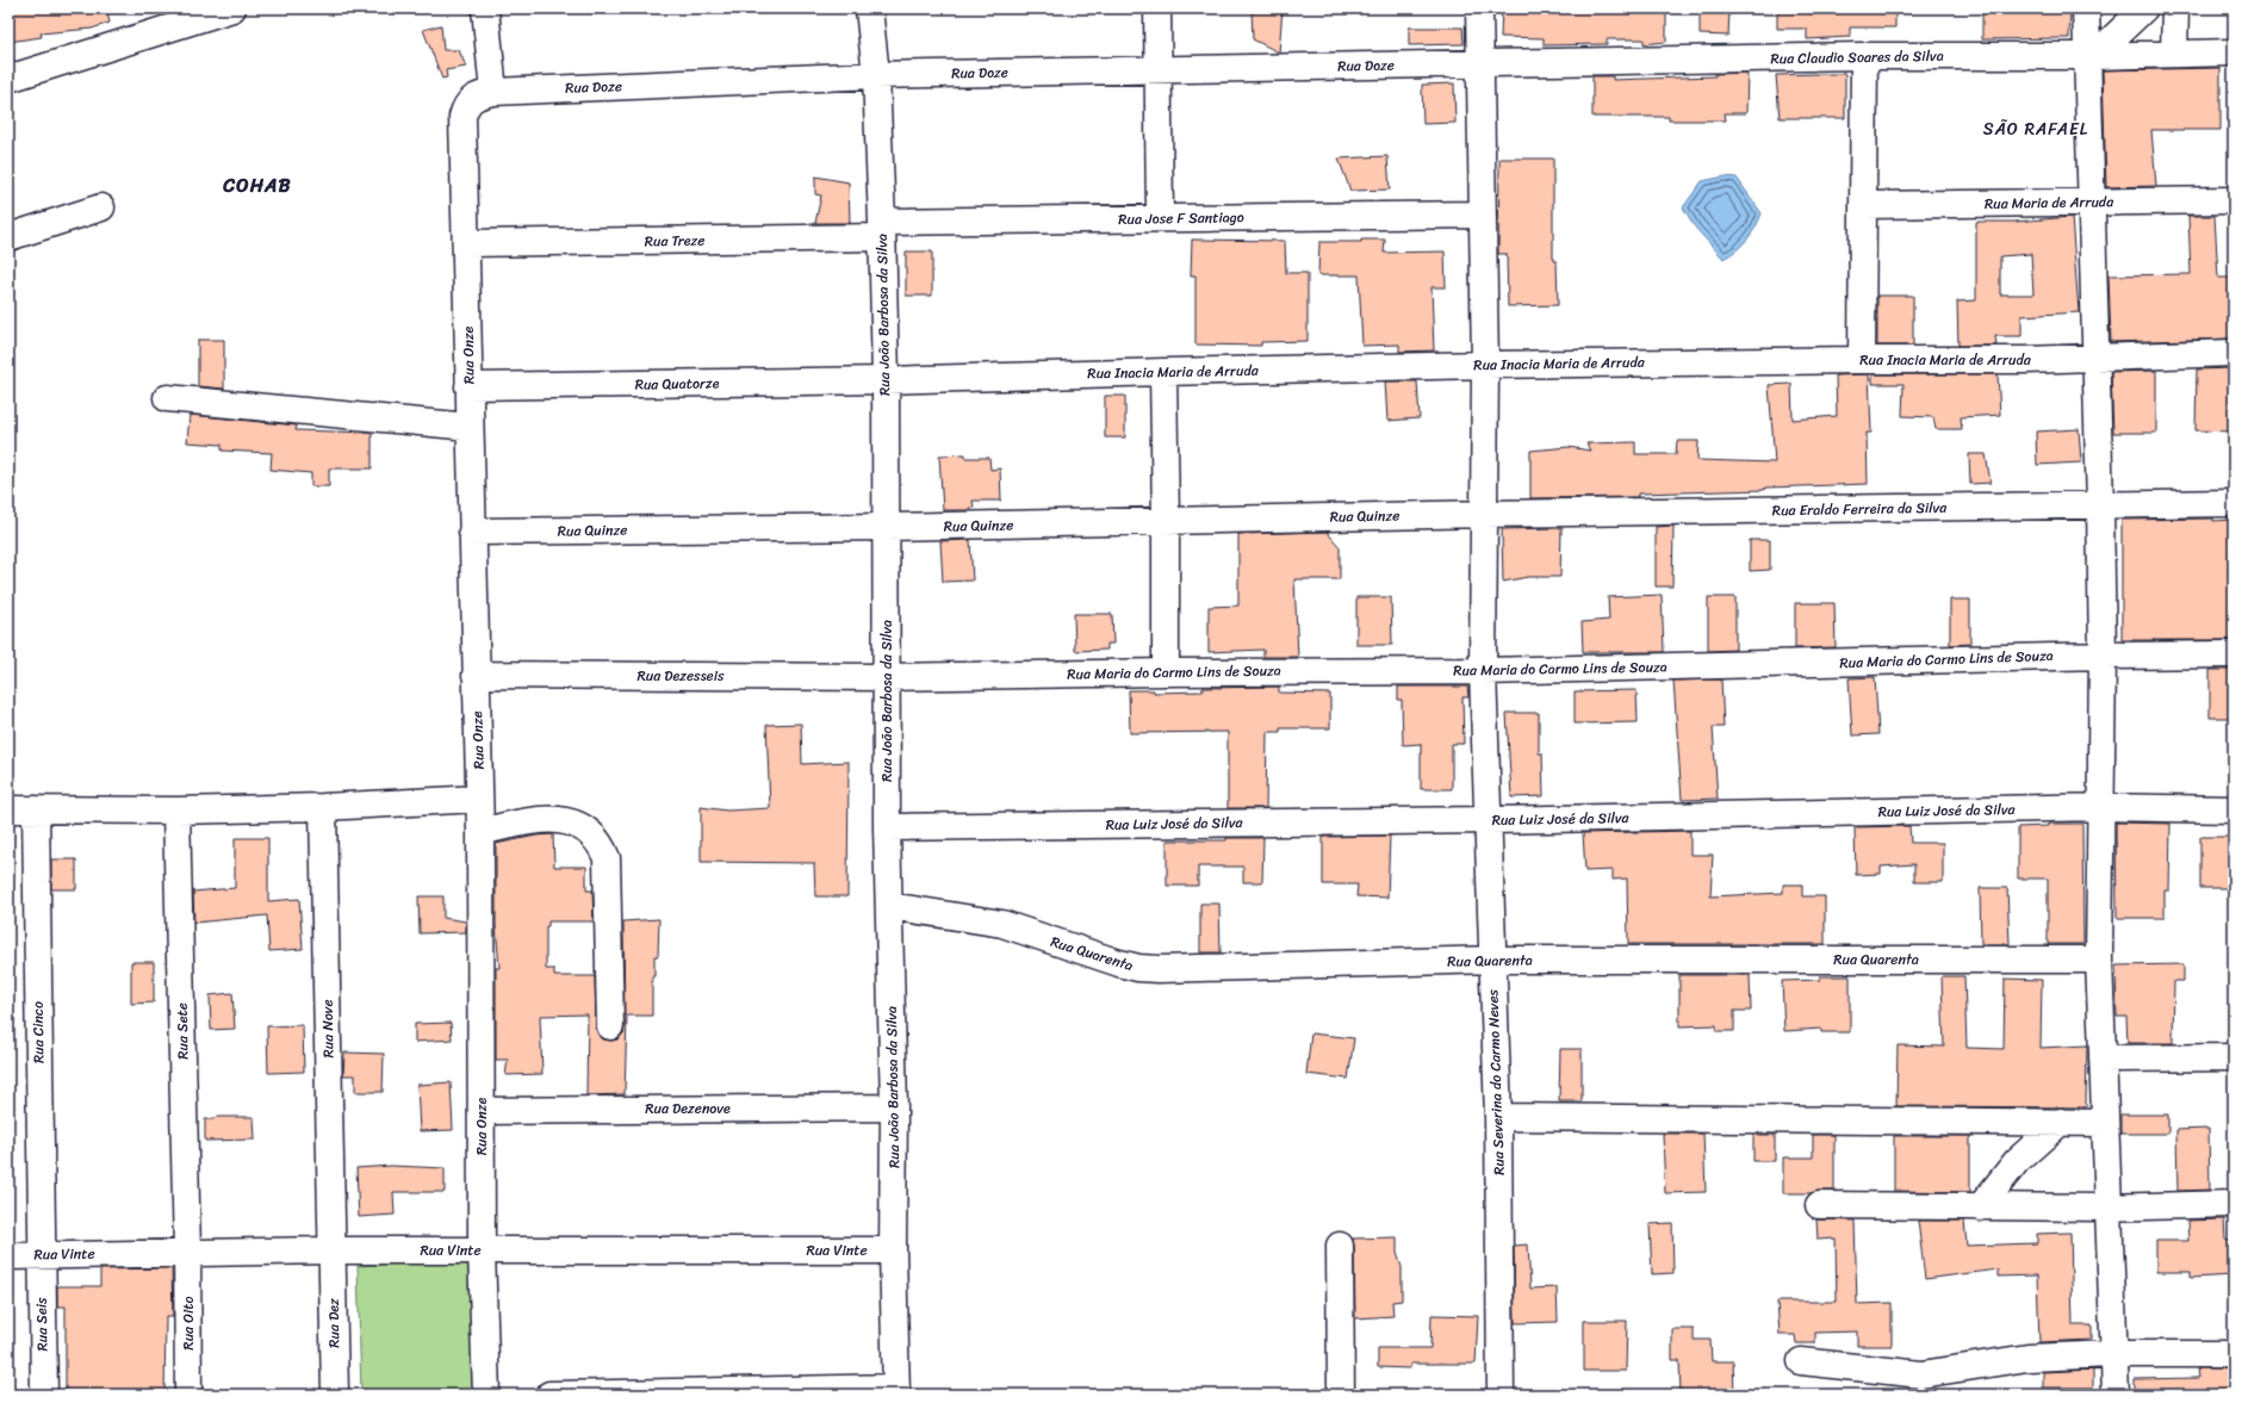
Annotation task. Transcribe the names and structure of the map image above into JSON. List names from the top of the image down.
{
  "streets": {
    "street": [
      "Rua Claudio Soares da Silva",
      "Rua Doze",
      "Rua Maria de Arruda",
      "Rua Jose F Santiago",
      "Rua Treze",
      "Rua João Barbosa da Silva",
      "Rua Onze",
      "Rua Inacia Maria de Arruda",
      "Rua Quatorze",
      "Rua Eraldo Ferreira da Silva",
      "Rua Quinze",
      "Rua Maria do Carmo Lins de Souza",
      "Rua Dezesseis",
      "Rua Luiz José da Silva",
      "Rua Quarenta",
      "Rua Nove",
      "Rua Sete",
      "Rua Cinco",
      "Rua Severina do Carmo Neves",
      "Rua Dezenove",
      "Rua Vinte",
      "Rua Oito",
      "Rua Dez",
      "Rua Seis"
    ]
  },
  "crossings": [
    ["Rua Claudio Soares da Silva", "Rua Doze"],
    ["Rua Claudio Soares da Silva", "Rua Severina do Carmo Neves"],
    ["Rua Doze", "Rua João Barbosa da Silva"],
    ["Rua Doze", "Rua Onze"],
    ["Rua Doze", "Rua Severina do Carmo Neves"],
    ["Rua Jose F Santiago", "Rua Treze"],
    ["Rua Jose F Santiago", "Rua João Barbosa da Silva"],
    ["Rua Jose F Santiago", "Rua Severina do Carmo Neves"],
    ["Rua Treze", "Rua João Barbosa da Silva"],
    ["Rua Treze", "Rua Onze"],
    ["Rua João Barbosa da Silva", "Rua Inacia Maria de Arruda"],
    ["Rua João Barbosa da Silva", "Rua Quatorze"],
    ["Rua João Barbosa da Silva", "Rua Quinze"],
    ["Rua João Barbosa da Silva", "Rua Maria do Carmo Lins de Souza"],
    ["Rua João Barbosa da Silva", "Rua Dezesseis"],
    ["Rua João Barbosa da Silva", "Rua Luiz José da Silva"],
    ["Rua João Barbosa da Silva", "Rua Quarenta"],
    ["Rua João Barbosa da Silva", "Rua Dezenove"],
    ["Rua João Barbosa da Silva", "Rua Vinte"],
    ["Rua Onze", "Rua Quatorze"],
    ["Rua Onze", "Rua Quinze"],
    ["Rua Onze", "Rua Dezesseis"],
    ["Rua Onze", "Rua Dezenove"],
    ["Rua Onze", "Rua Vinte"],
    ["Rua Inacia Maria de Arruda", "Rua Quatorze"],
    ["Rua Inacia Maria de Arruda", "Rua Severina do Carmo Neves"],
    ["Rua Eraldo Ferreira da Silva", "Rua Quinze"],
    ["Rua Eraldo Ferreira da Silva", "Rua Severina do Carmo Neves"],
    ["Rua Quinze", "Rua Severina do Carmo Neves"],
    ["Rua Maria do Carmo Lins de Souza", "Rua Dezesseis"],
    ["Rua Maria do Carmo Lins de Souza", "Rua Severina do Carmo Neves"],
    ["Rua Luiz José da Silva", "Rua Severina do Carmo Neves"],
    ["Rua Quarenta", "Rua Severina do Carmo Neves"],
    ["Rua Nove", "Rua Vinte"],
    ["Rua Nove", "Rua Dez"],
    ["Rua Sete", "Rua Vinte"],
    ["Rua Sete", "Rua Oito"],
    ["Rua Cinco", "Rua Vinte"],
    ["Rua Cinco", "Rua Seis"],
    ["Rua Vinte", "Rua Oito"],
    ["Rua Vinte", "Rua Dez"],
    ["Rua Vinte", "Rua Seis"]
  ],
  "districts": ["SÃO RAFAEL", "COHAB"]
}
